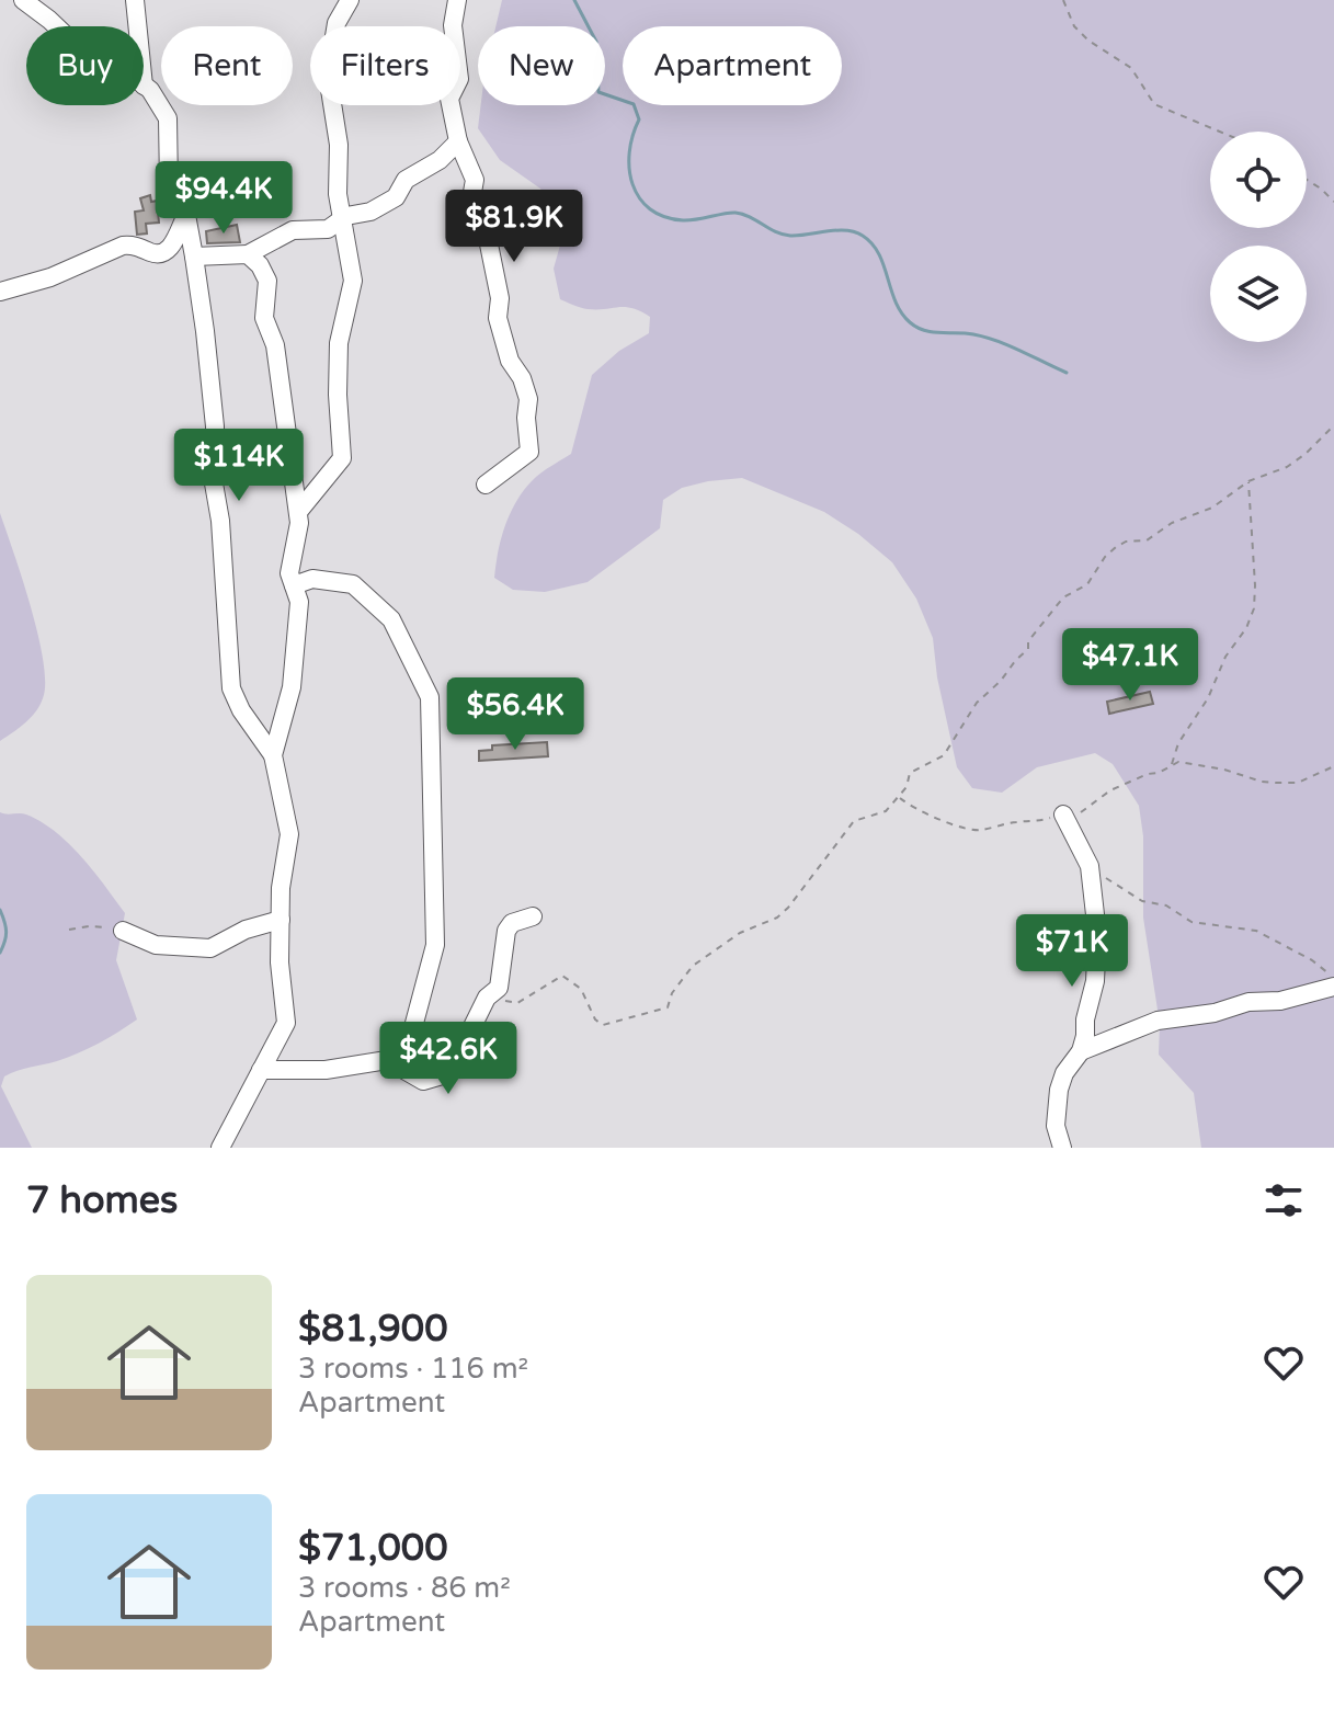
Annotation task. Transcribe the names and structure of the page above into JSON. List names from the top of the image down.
{
  "page": {
    "chip": [
      "Buy",
      "Rent",
      "Filters",
      "New",
      "Apartment"
    ],
    "price": [
      "$94.4K",
      "$81.9K",
      "$114K",
      "$47.1K",
      "$56.4K",
      "$71K",
      "$42.6K"
    ],
    "heading": "7 homes",
    "list": [
      {
        "name": "$81,900",
        "note": "3 rooms · 116 m² · Apartment"
      },
      {
        "name": "$71,000",
        "note": "3 rooms · 86 m² · Apartment"
      }
    ]
  }
}
